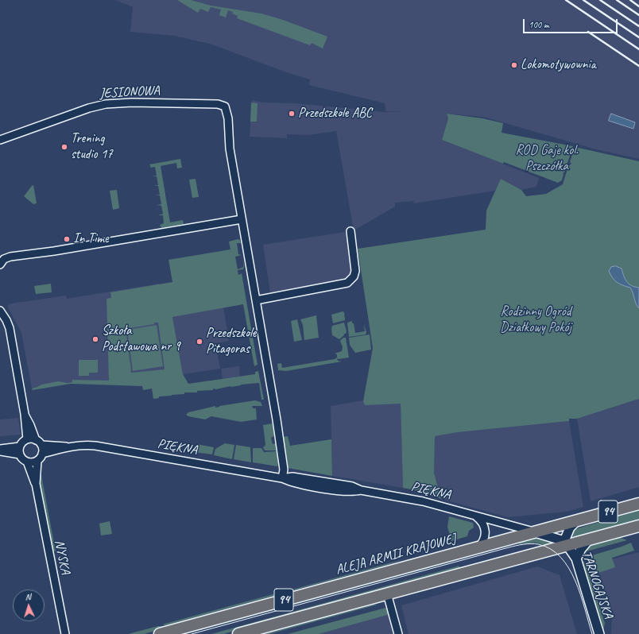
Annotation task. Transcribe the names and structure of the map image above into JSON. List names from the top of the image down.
{
  "streets": {
    "main road": ["94", "ALEJA ARMII KRAJOWEJ"],
    "street": [
      "JESIONOWA",
      "PIĘKNA",
      "NYSKA",
      "TARNOGAJSKA"
    ]
  },
  "crossings": [
    ["PIĘKNA", "ALEJA ARMII KRAJOWEJ"],
    ["PIĘKNA", "NYSKA"],
    ["94", "TARNOGAJSKA"]
  ],
  "parks": ["ROD Gaje kol. Pszczółka", "Rodzinny Ogród Działkowy Pokój"],
  "places": [
    "Lokomotywownia",
    "Przedszkole ABC",
    "Trening studio 17",
    "In Time",
    "Szkoła Podstawowa nr 9",
    "Przedszkole Pitagoras"
  ],
  "scale_bar": "100 m",
  "north": "top"
}
